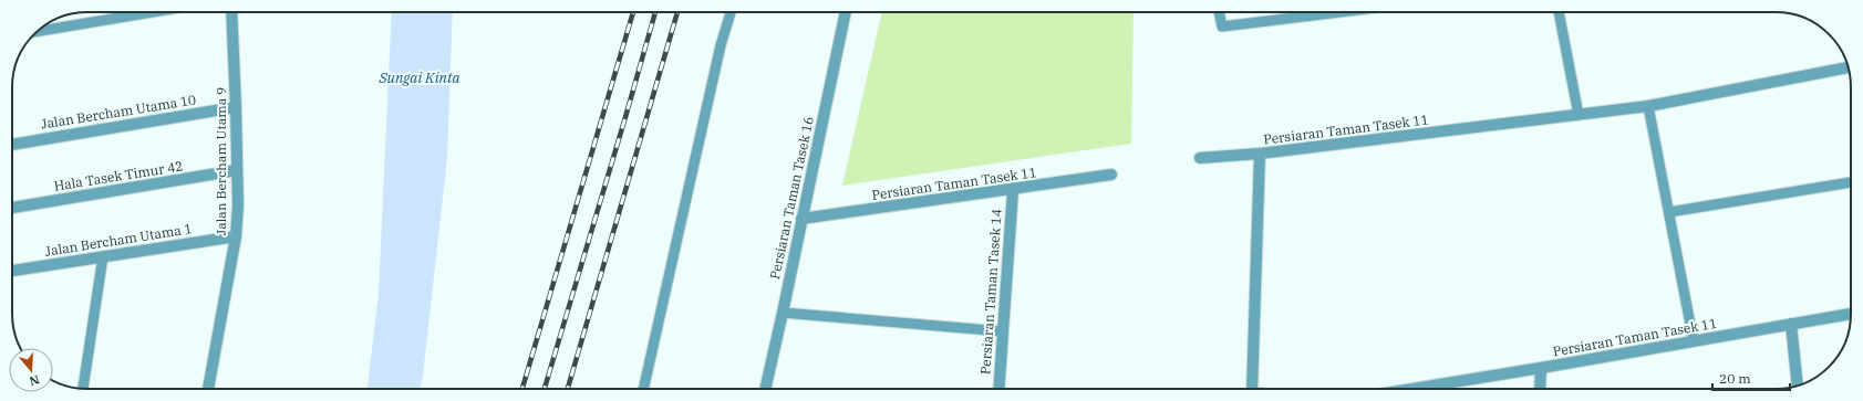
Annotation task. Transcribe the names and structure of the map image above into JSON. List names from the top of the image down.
{
  "streets": {
    "street": [
      "Jalan Bercham Utama 10",
      "Persiaran Taman Tasek 11",
      "Jalan Bercham Utama 9",
      "Hala Tasek Timur 42",
      "Persiaran Taman Tasek 16",
      "Jalan Bercham Utama 1",
      "Persiaran Taman Tasek 14"
    ]
  },
  "crossings": [
    ["Jalan Bercham Utama 10", "Jalan Bercham Utama 9"],
    ["Persiaran Taman Tasek 11", "Persiaran Taman Tasek 16"],
    ["Persiaran Taman Tasek 11", "Persiaran Taman Tasek 14"],
    ["Jalan Bercham Utama 9", "Hala Tasek Timur 42"],
    ["Jalan Bercham Utama 9", "Jalan Bercham Utama 1"]
  ],
  "water": ["Sungai Kinta"],
  "scale_bar": "20 m",
  "north": "bottom"
}
